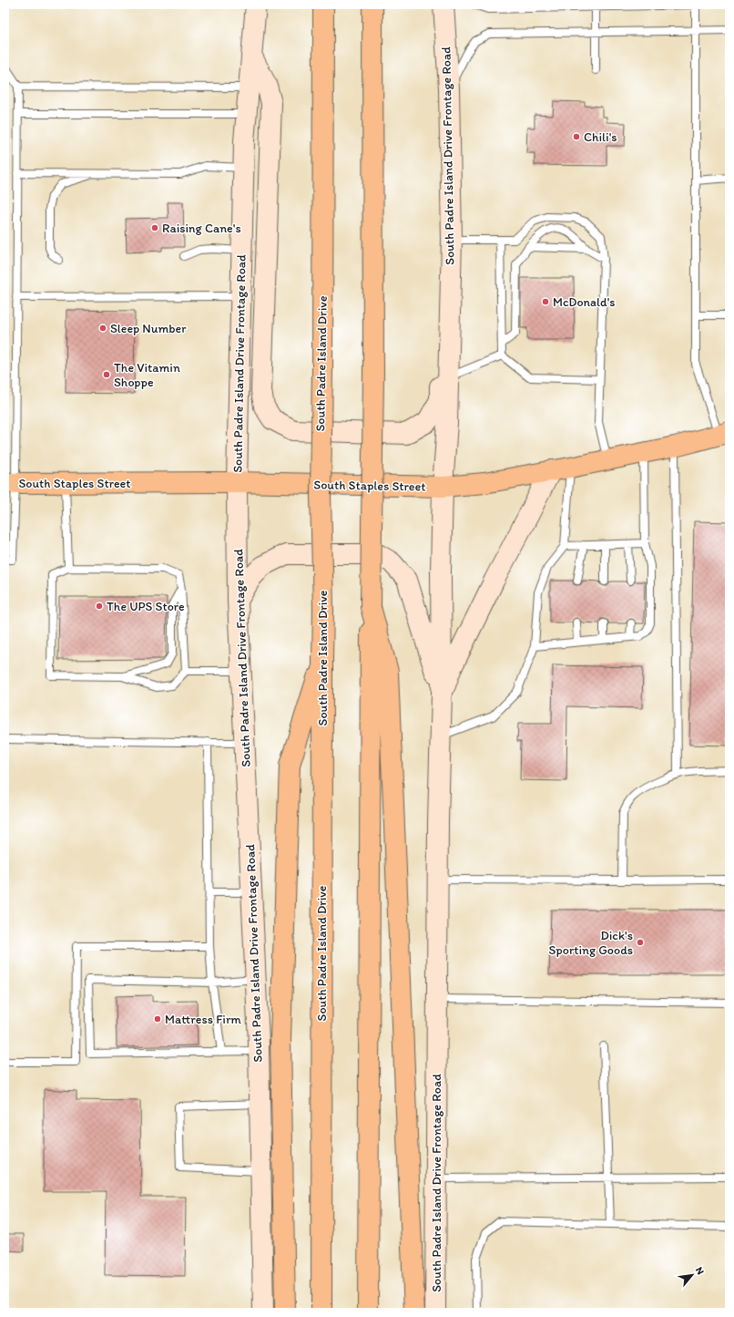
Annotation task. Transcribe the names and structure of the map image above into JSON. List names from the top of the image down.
{
  "streets": {
    "main road": ["South Padre Island Drive Frontage Road", "South Padre Island Drive", "South Staples Street"]
  },
  "crossings": [
    ["South Padre Island Drive Frontage Road", "South Staples Street"]
  ],
  "places": [
    "Chili's",
    "Raising Cane's",
    "McDonald's",
    "Sleep Number",
    "The Vitamin Shoppe",
    "The UPS Store",
    "Dick's Sporting Goods",
    "Mattress Firm"
  ],
  "north": "top right"
}
